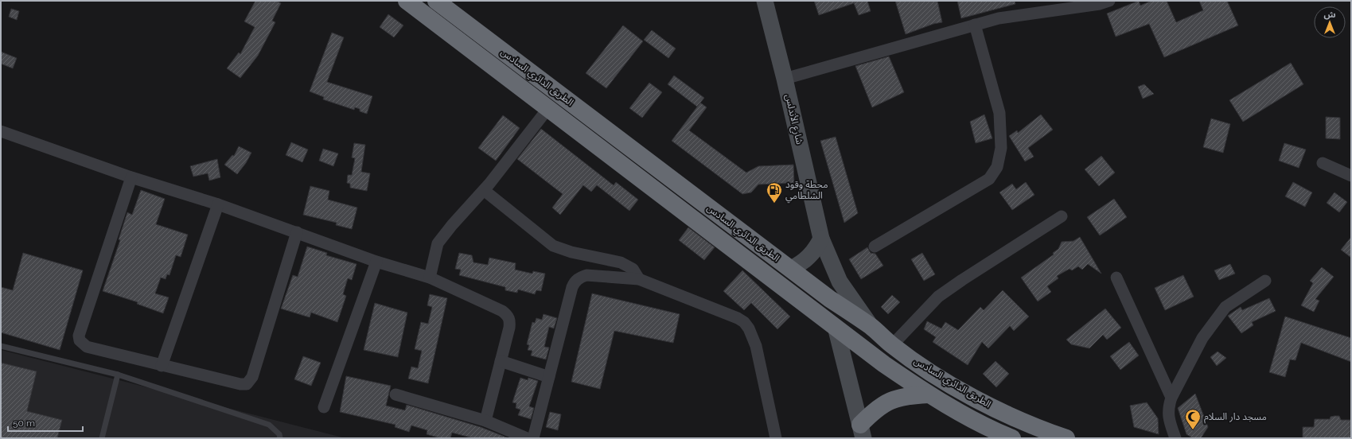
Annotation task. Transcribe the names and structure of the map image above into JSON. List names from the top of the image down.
{
  "streets": {
    "highway": ["الطريق الدائري السادس"],
    "main road": ["شارع الأندلس"]
  },
  "crossings": [
    ["الطريق الدائري السادس", "شارع الأندلس"]
  ],
  "places": {
    "fuel station": ["محطة وقود الشلطامي"],
    "mosque": ["مسجد دار السلام"]
  },
  "scale_bar": "50 m",
  "north": "top"
}
